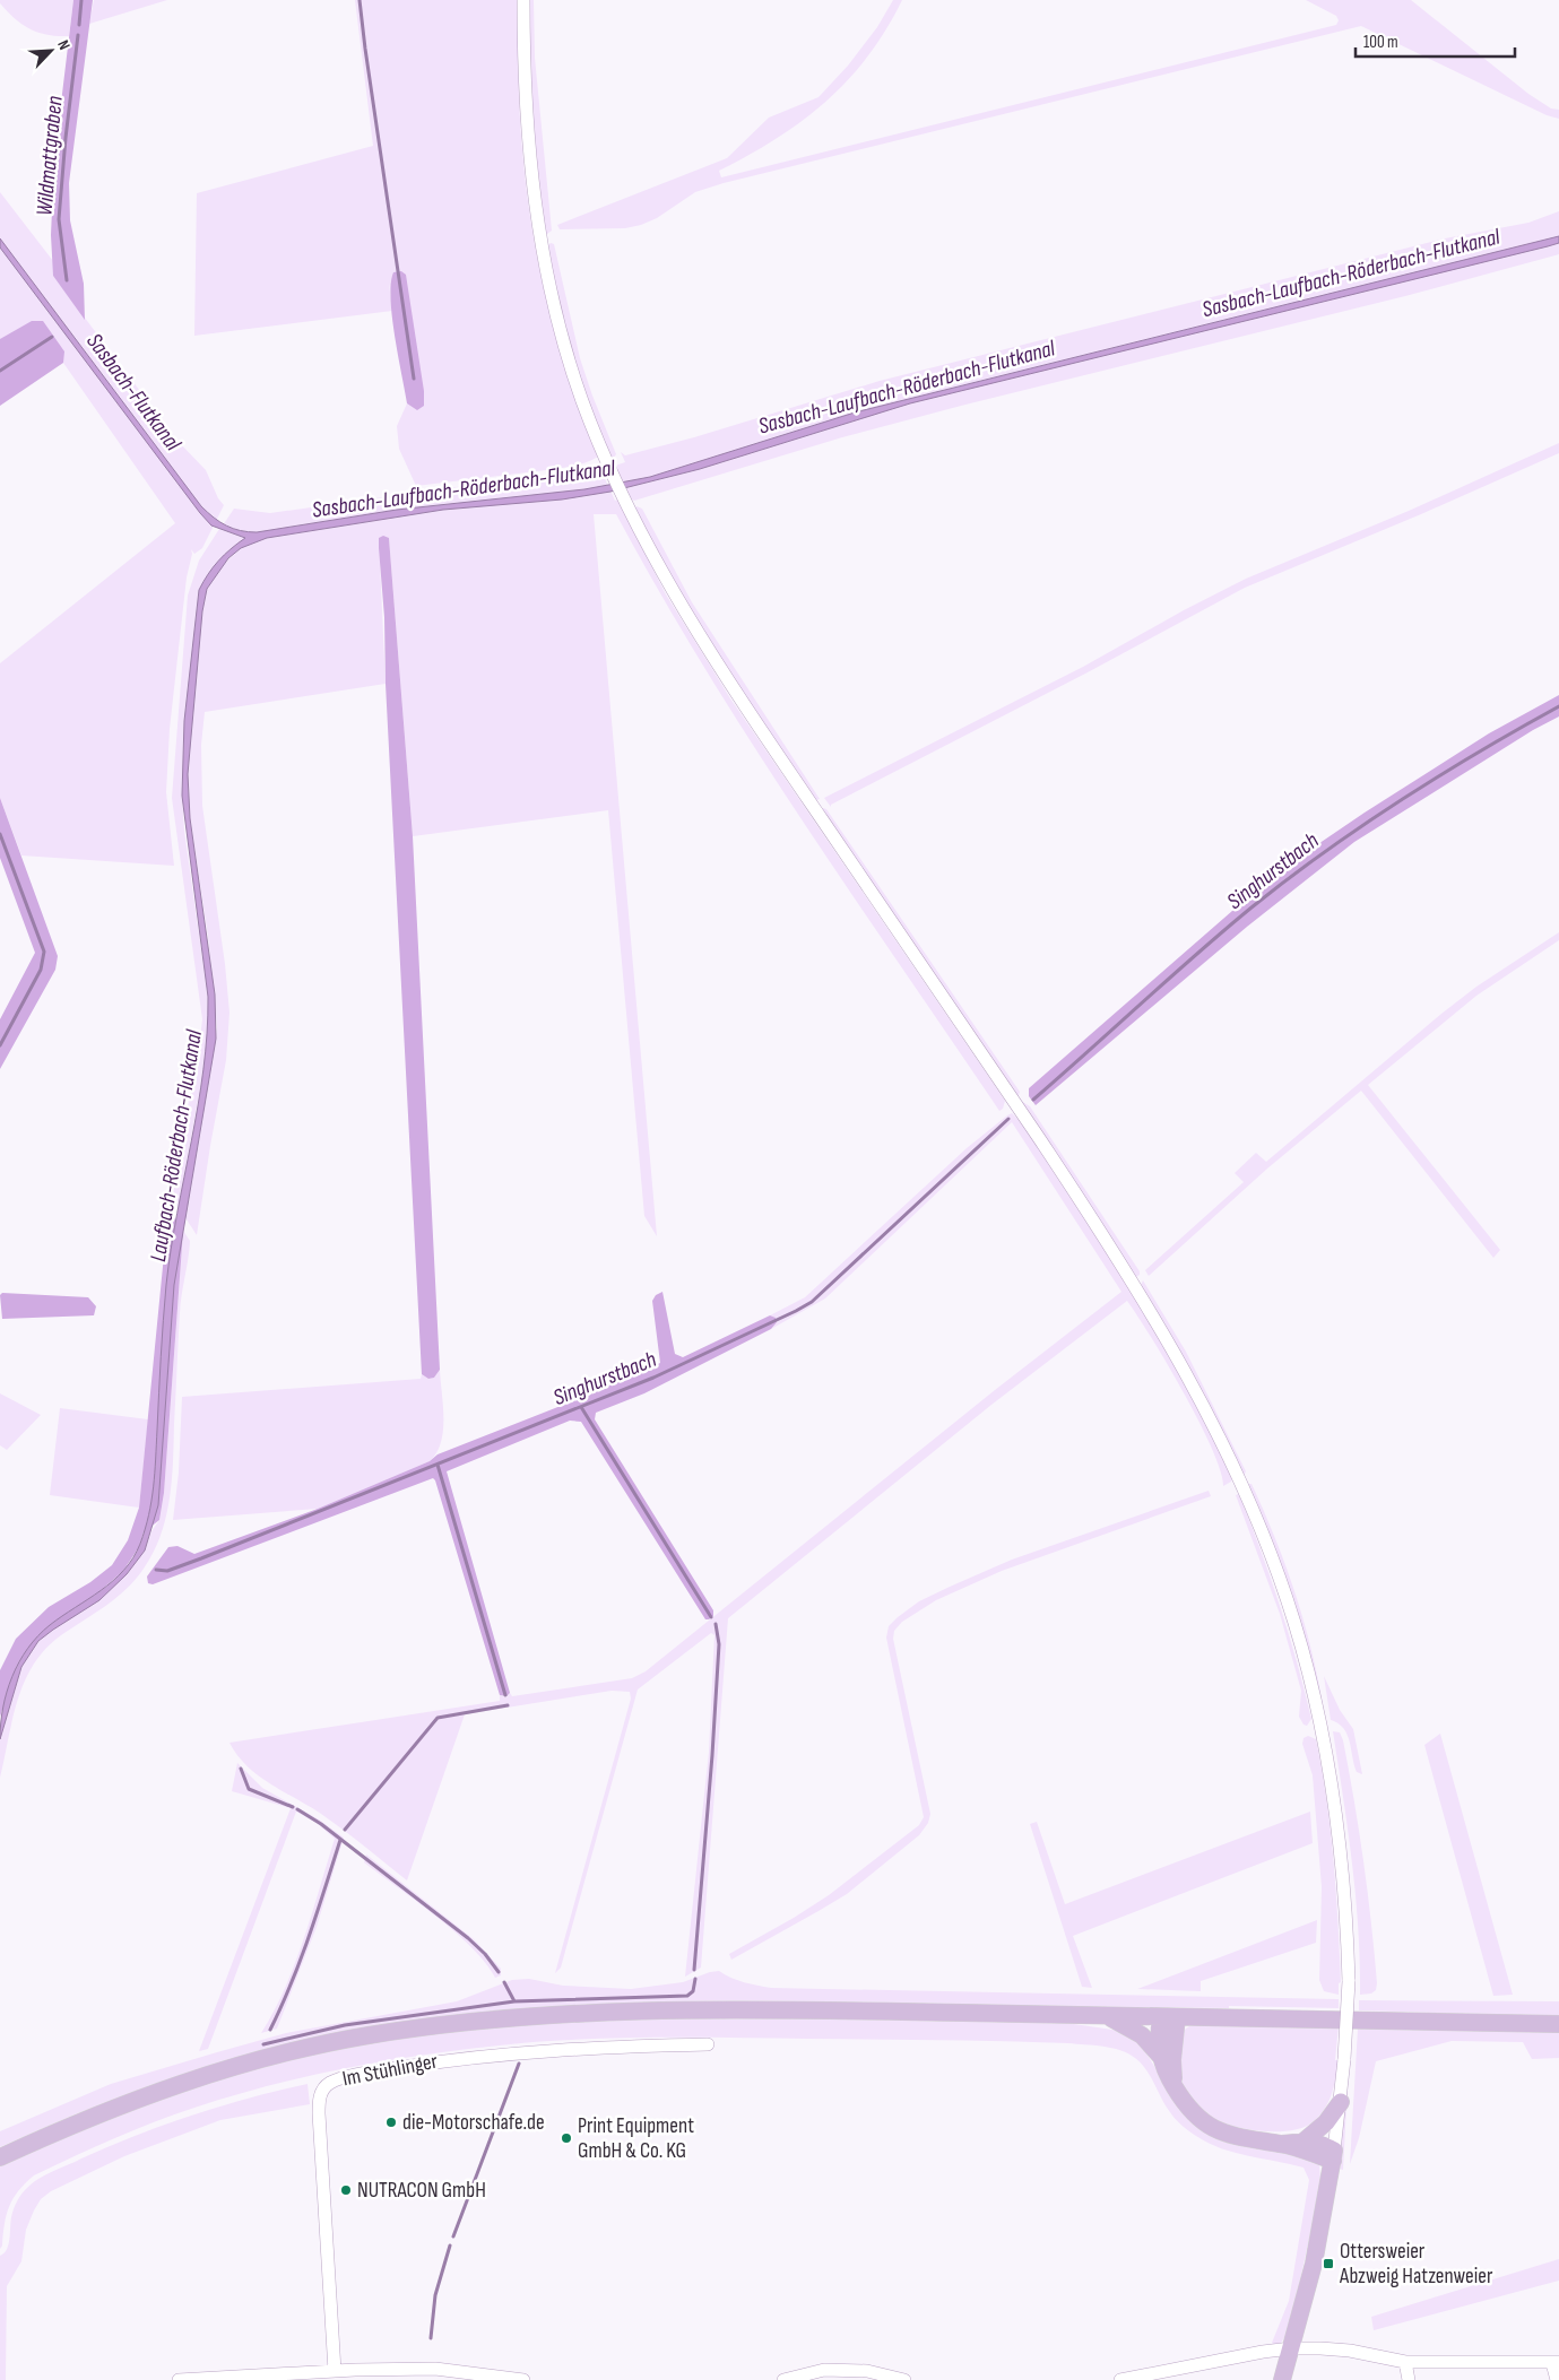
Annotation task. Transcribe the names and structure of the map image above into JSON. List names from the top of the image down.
{
  "streets": {
    "street": ["Im Stühlinger"]
  },
  "water": [
    "Wildmattgraben",
    "Sasbach-Laufbach-Röderbach-Flutkanal",
    "Sasbach-Flutkanal",
    "Singhurstbach",
    "Laufbach-Röderbach-Flutkanal"
  ],
  "places": {
    "other": ["die-Motorschafe.de", "Print Equipment GmbH & Co. KG", "NUTRACON GmbH"],
    "transit": ["Ottersweier Abzweig Hatzenweier"]
  },
  "scale_bar": "100 m",
  "north": "top right"
}
